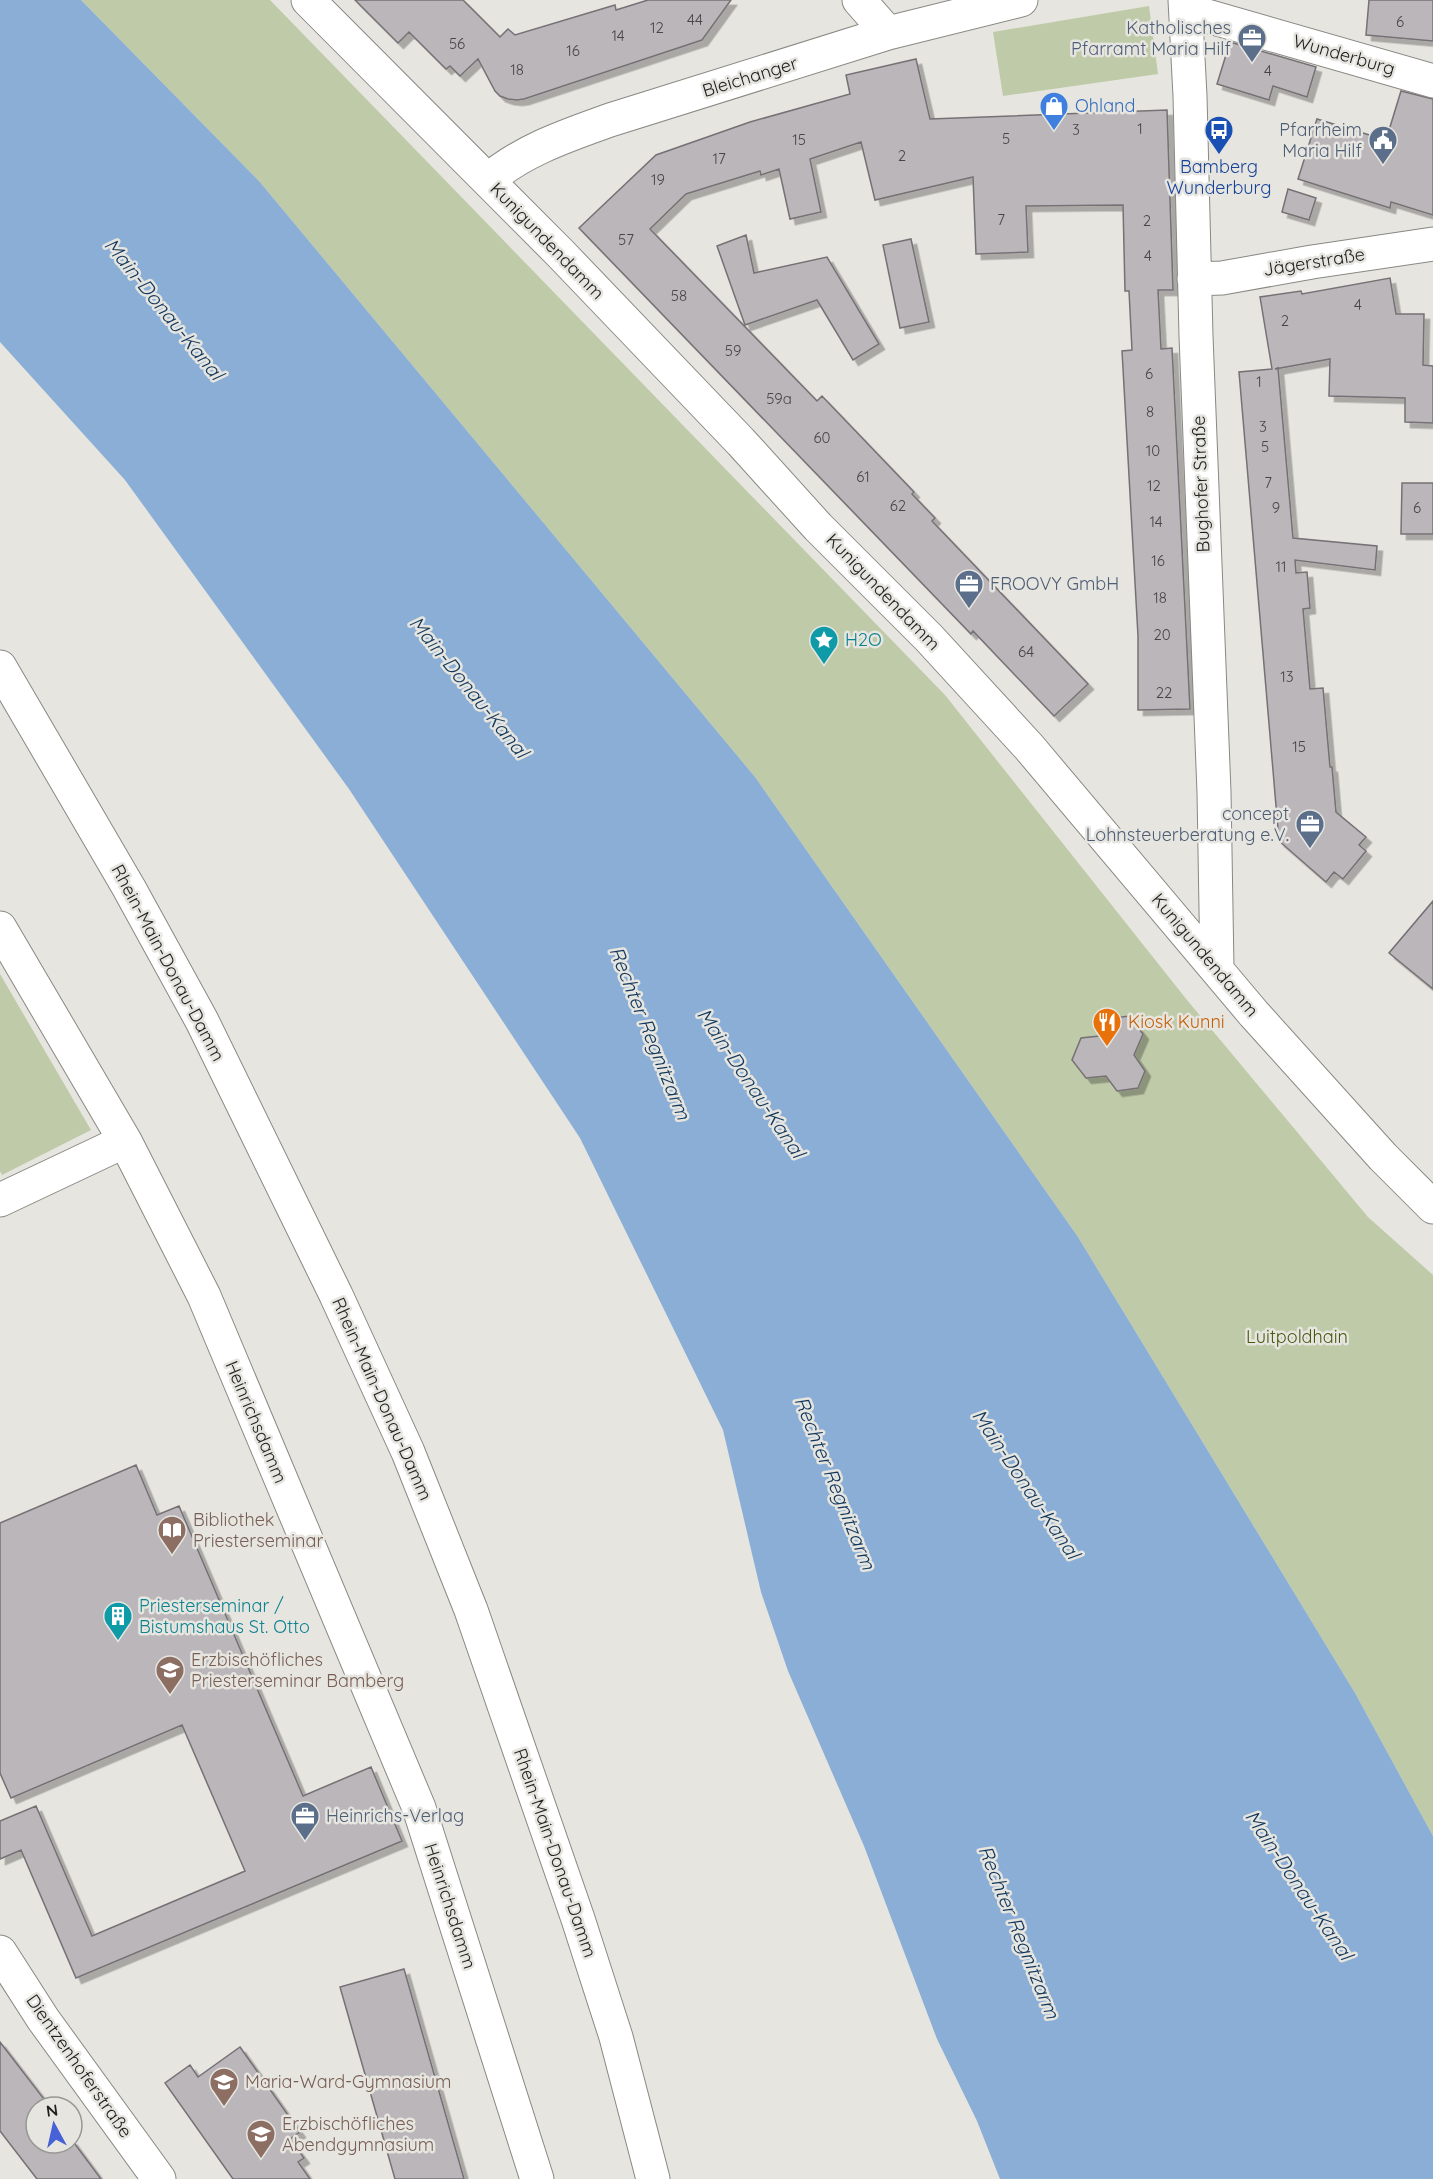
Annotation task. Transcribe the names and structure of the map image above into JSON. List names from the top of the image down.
{
  "streets": {
    "street": [
      "Wunderburg",
      "Bleichanger",
      "Kunigundendamm",
      "Jägerstraße",
      "Bughofer Straße",
      "Rhein-Main-Donau-Damm",
      "Heinrichsdamm",
      "Dientzenhoferstraße"
    ]
  },
  "crossings": [
    ["Wunderburg", "Bughofer Straße"],
    ["Bleichanger", "Kunigundendamm"],
    ["Kunigundendamm", "Bughofer Straße"],
    ["Jägerstraße", "Bughofer Straße"]
  ],
  "water": ["Main-Donau-Kanal", "Rechter Regnitzarm"],
  "parks": ["Luitpoldhain"],
  "places": {
    "office": [
      "Katholisches Pfarramt Maria Hilf",
      "FROOVY GmbH",
      "concept Lohnsteuerberatung e.V.",
      "Heinrichs-Verlag"
    ],
    "shop": ["Ohland"],
    "bus stop": ["Bamberg Wunderburg"],
    "public building": ["Pfarrheim Maria Hilf"],
    "place": ["H2O"],
    "restaurant": ["Kiosk Kunni"],
    "library": ["Bibliothek Priesterseminar"],
    "building": ["Priesterseminar / Bistumshaus St. Otto"],
    "school or university": ["Erzbischöfliches Priesterseminar Bamberg", "Maria-Ward-Gymnasium", "Erzbischöfliches Abendgymnasium"]
  },
  "house_numbers": [
    "44",
    "6",
    "12",
    "14",
    "56",
    "16",
    "18",
    "4",
    "1",
    "3",
    "5",
    "15",
    "2",
    "17",
    "19",
    "7",
    "2",
    "57",
    "4",
    "58",
    "4",
    "2",
    "59",
    "6",
    "1",
    "59a",
    "8",
    "3",
    "60",
    "5",
    "10",
    "61",
    "7",
    "12",
    "62",
    "9",
    "6",
    "14",
    "16",
    "11",
    "18",
    "20",
    "64",
    "13",
    "22",
    "15"
  ],
  "north": "top"
}
